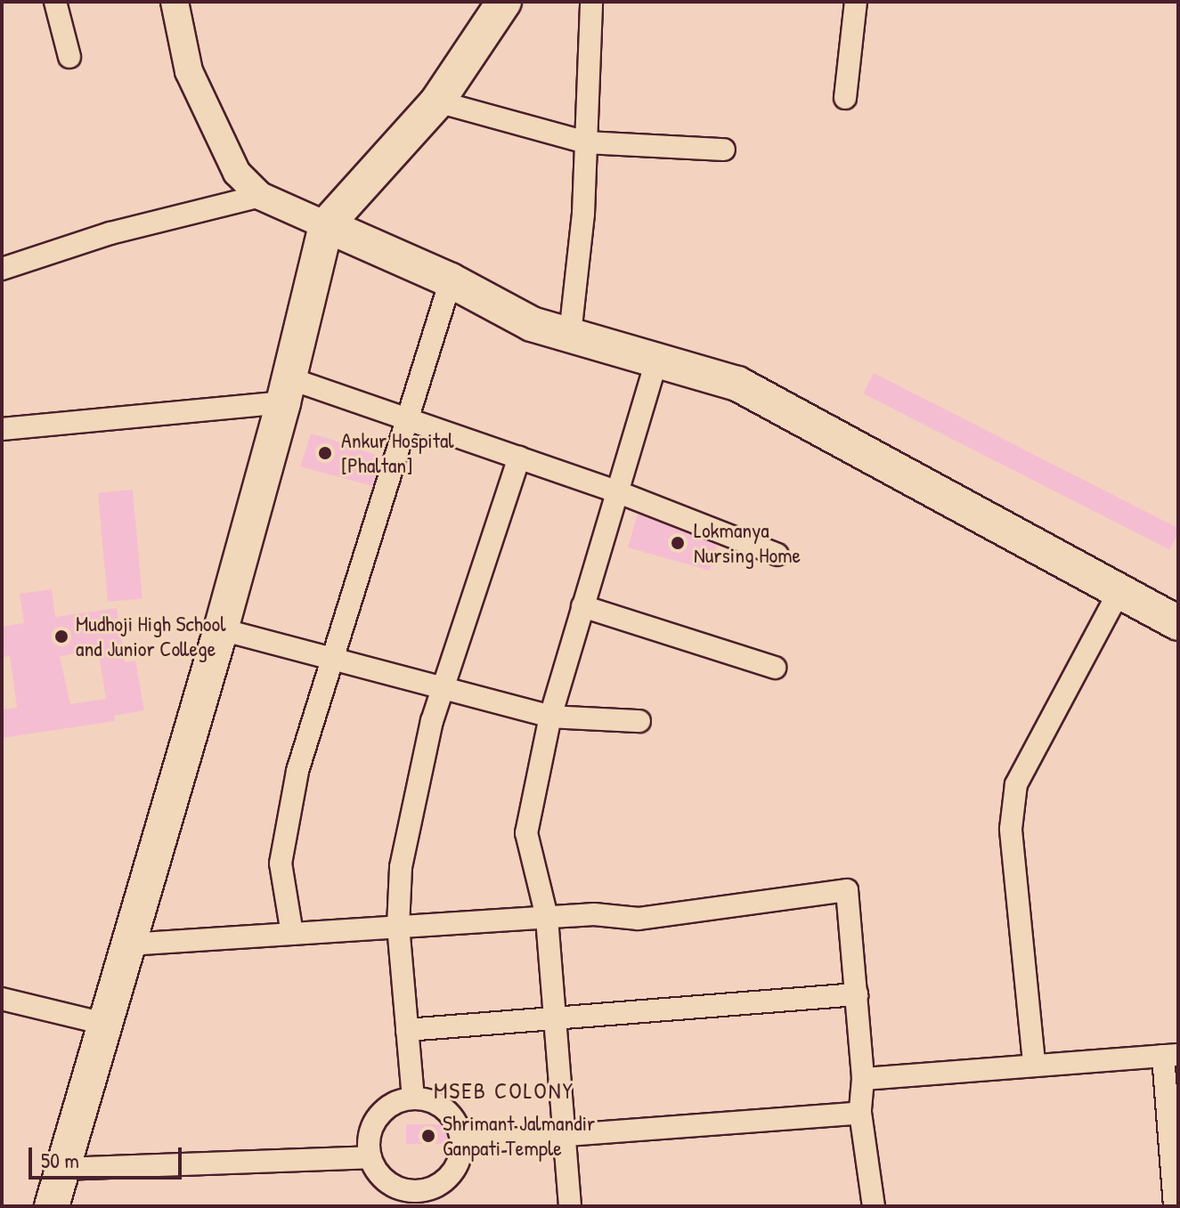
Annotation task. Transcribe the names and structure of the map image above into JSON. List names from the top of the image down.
{
  "districts": ["MSEB COLONY"],
  "places": [
    "Ankur Hospital [Phaltan]",
    "Lokmanya Nursing Home",
    "Mudhoji High School and Junior College",
    "Shrimant Jalmandir Ganpati Temple"
  ],
  "scale_bar": "50 m"
}
